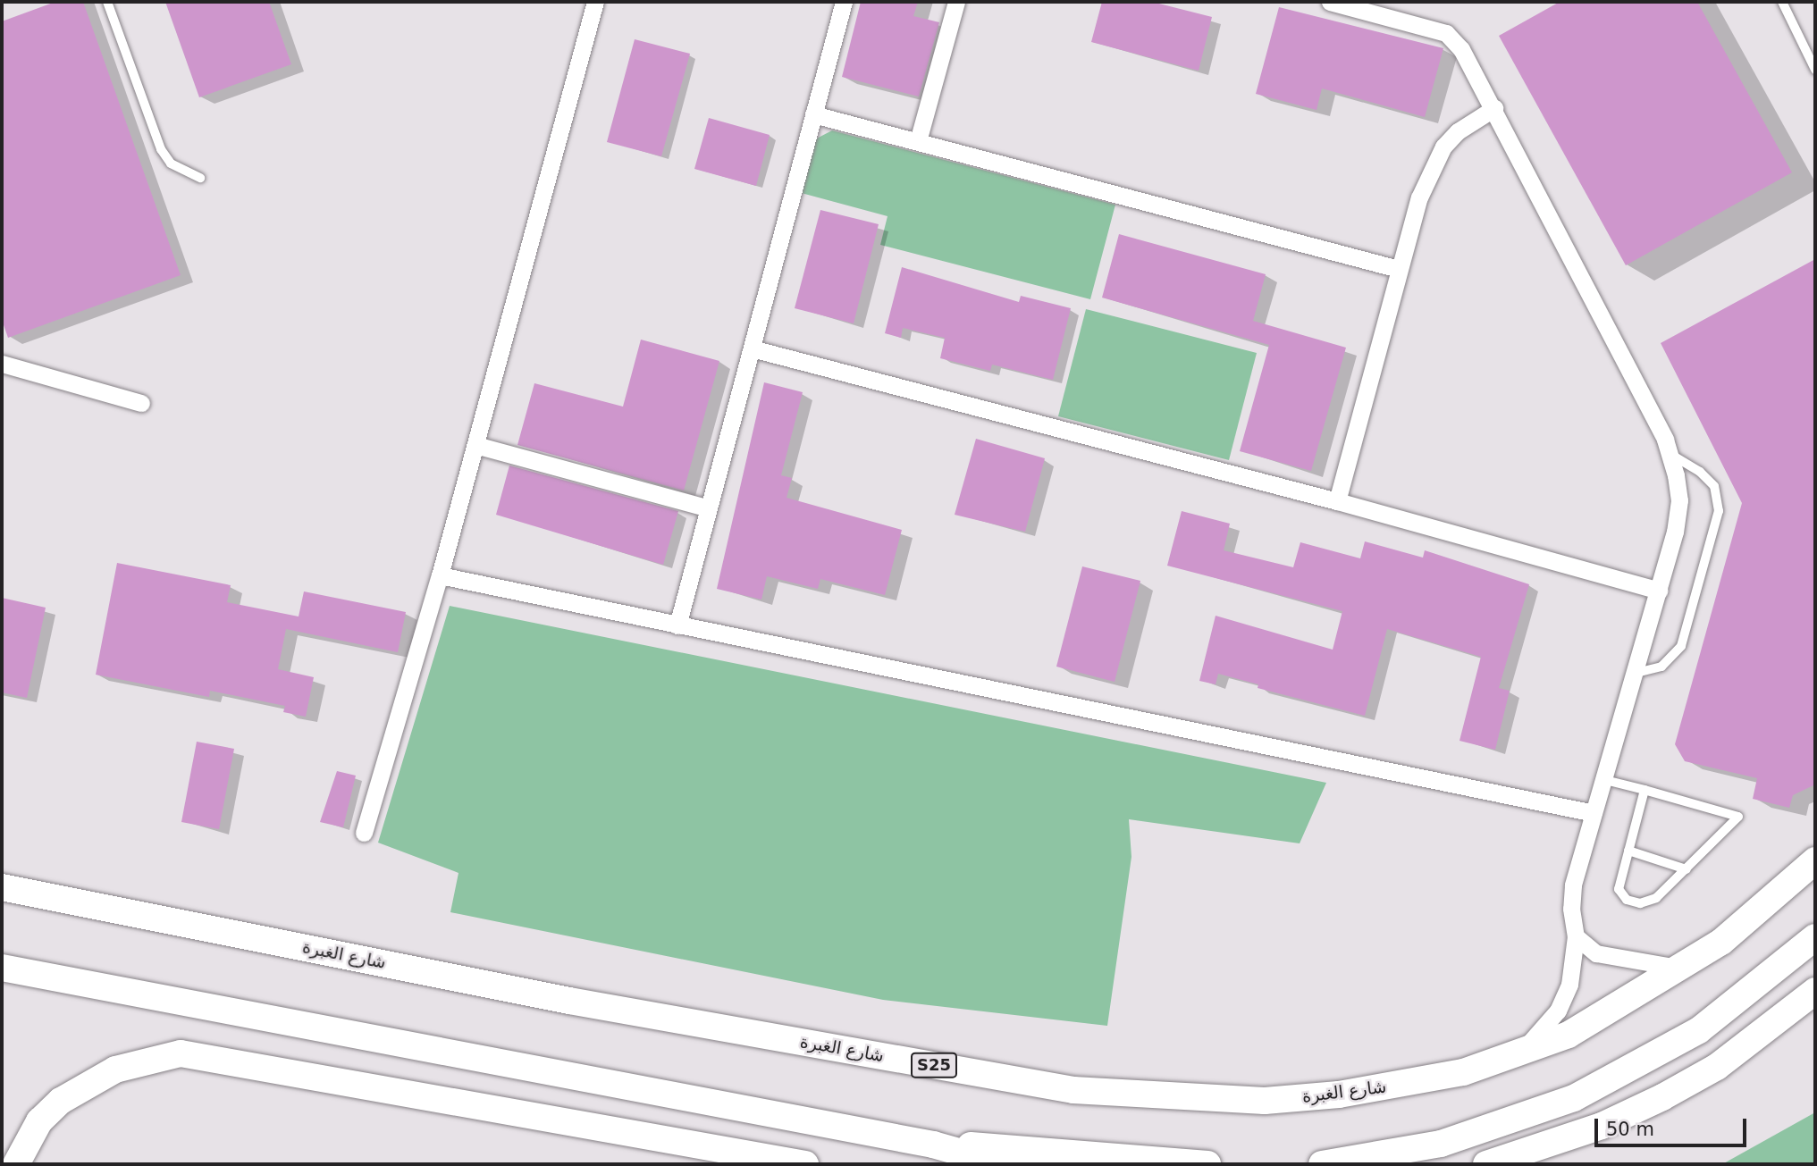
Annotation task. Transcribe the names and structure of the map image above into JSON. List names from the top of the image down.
{
  "streets": {
    "main road": ["شارع الغبرة", "S25"]
  },
  "scale_bar": "50 m"
}
